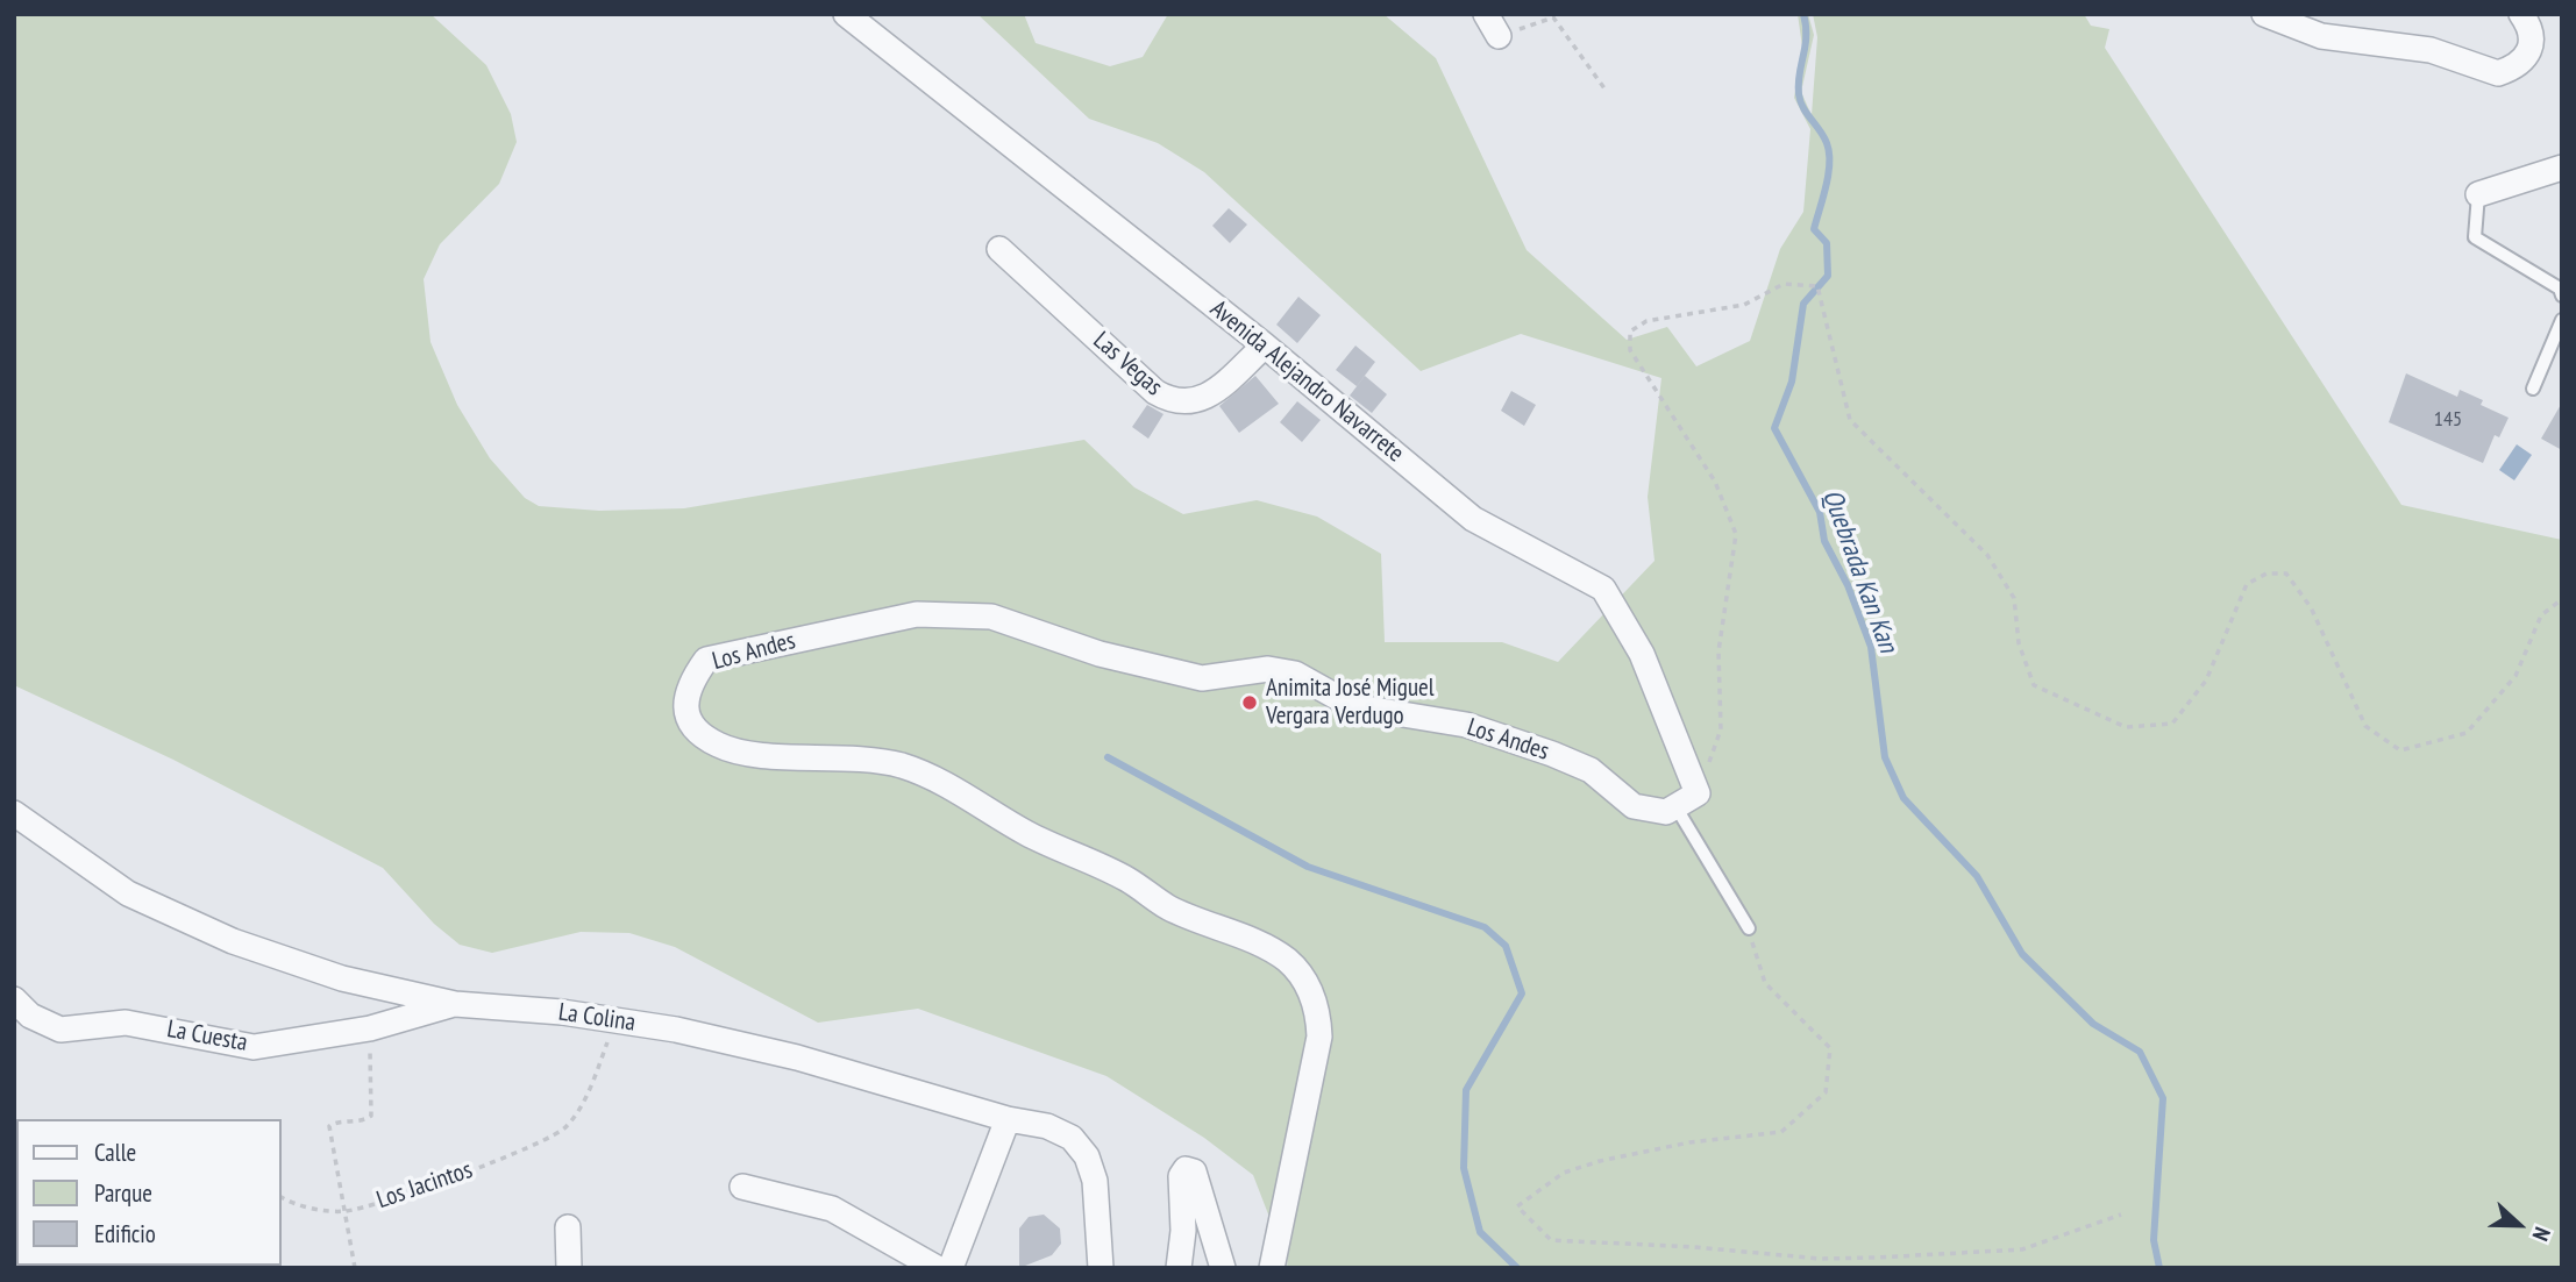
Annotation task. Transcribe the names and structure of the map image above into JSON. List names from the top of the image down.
{
  "streets": {
    "street": [
      "Las Vegas",
      "Avenida Alejandro Navarrete",
      "Los Andes",
      "La Colina",
      "La Cuesta"
    ],
    "path": ["Los Jacintos"]
  },
  "crossings": [
    ["Las Vegas", "Avenida Alejandro Navarrete"],
    ["Avenida Alejandro Navarrete", "Los Andes"],
    ["La Colina", "La Cuesta"],
    ["La Colina", "Los Jacintos"]
  ],
  "water": ["Quebrada Kan Kan"],
  "places": ["Animita José Miguel Vergara Verdugo"],
  "house_numbers": ["145"],
  "legend": ["Calle", "Parque", "Edificio"],
  "north": "right"
}
